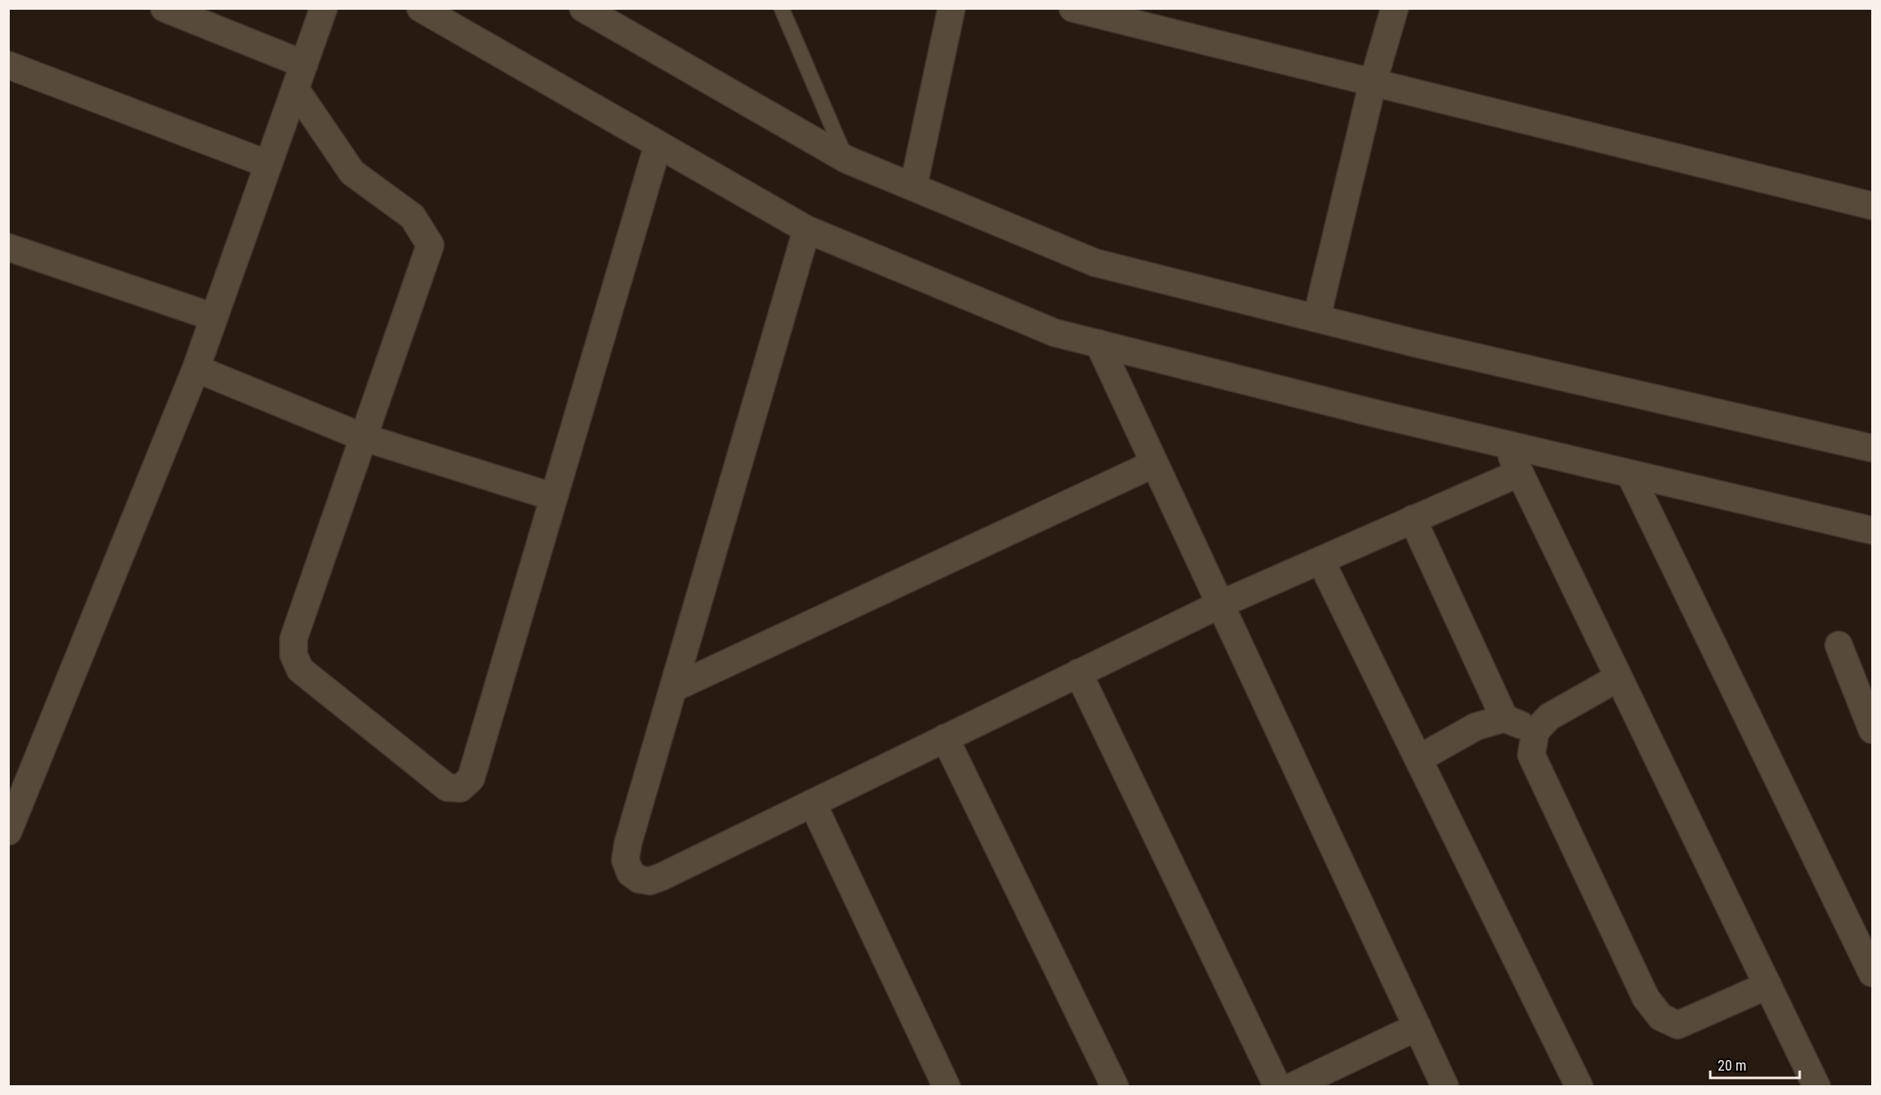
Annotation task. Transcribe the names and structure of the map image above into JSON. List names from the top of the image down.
{
  "scale_bar": "20 m"
}
